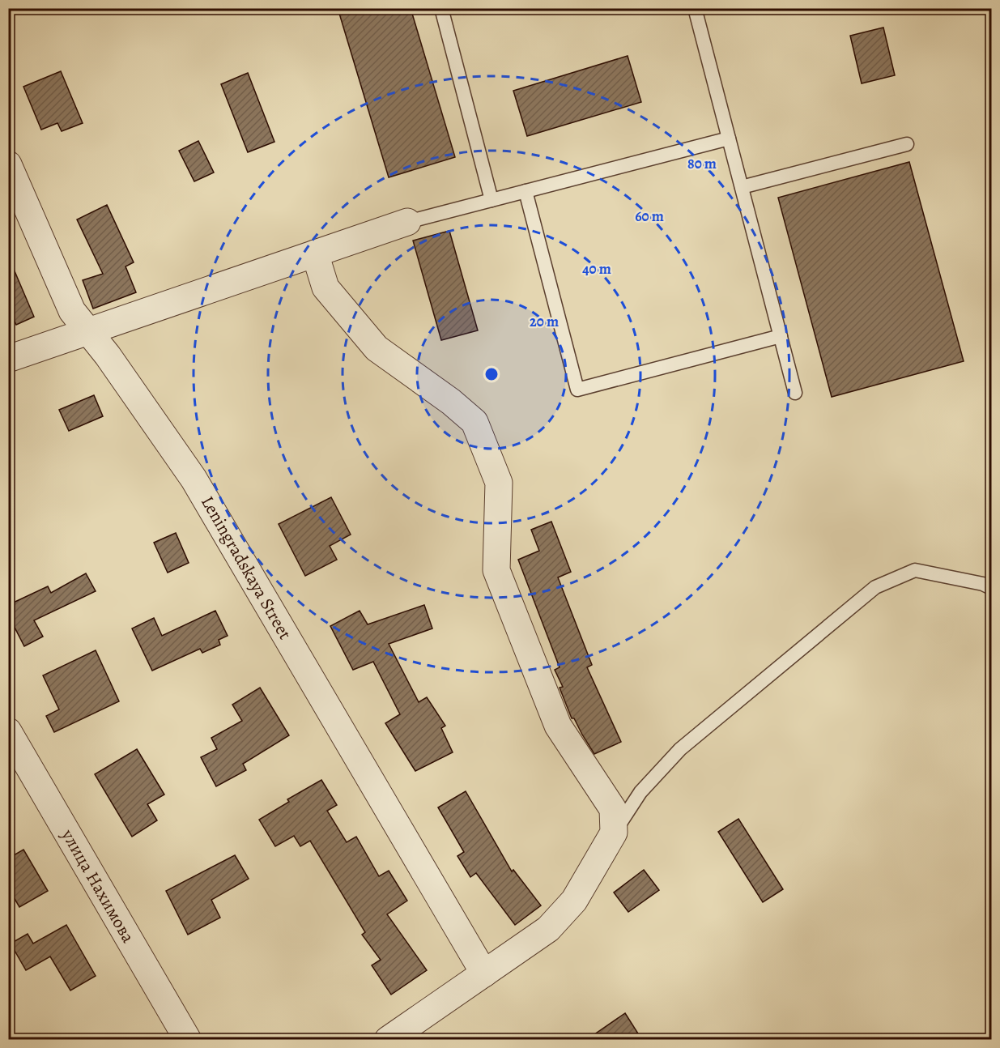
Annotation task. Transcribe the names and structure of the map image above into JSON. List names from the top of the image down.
{
  "streets": {
    "street": ["Leningradskaya Street", "улица Нахимова"]
  },
  "rings": [
    "80 m",
    "60 m",
    "40 m",
    "20 m"
  ]
}
